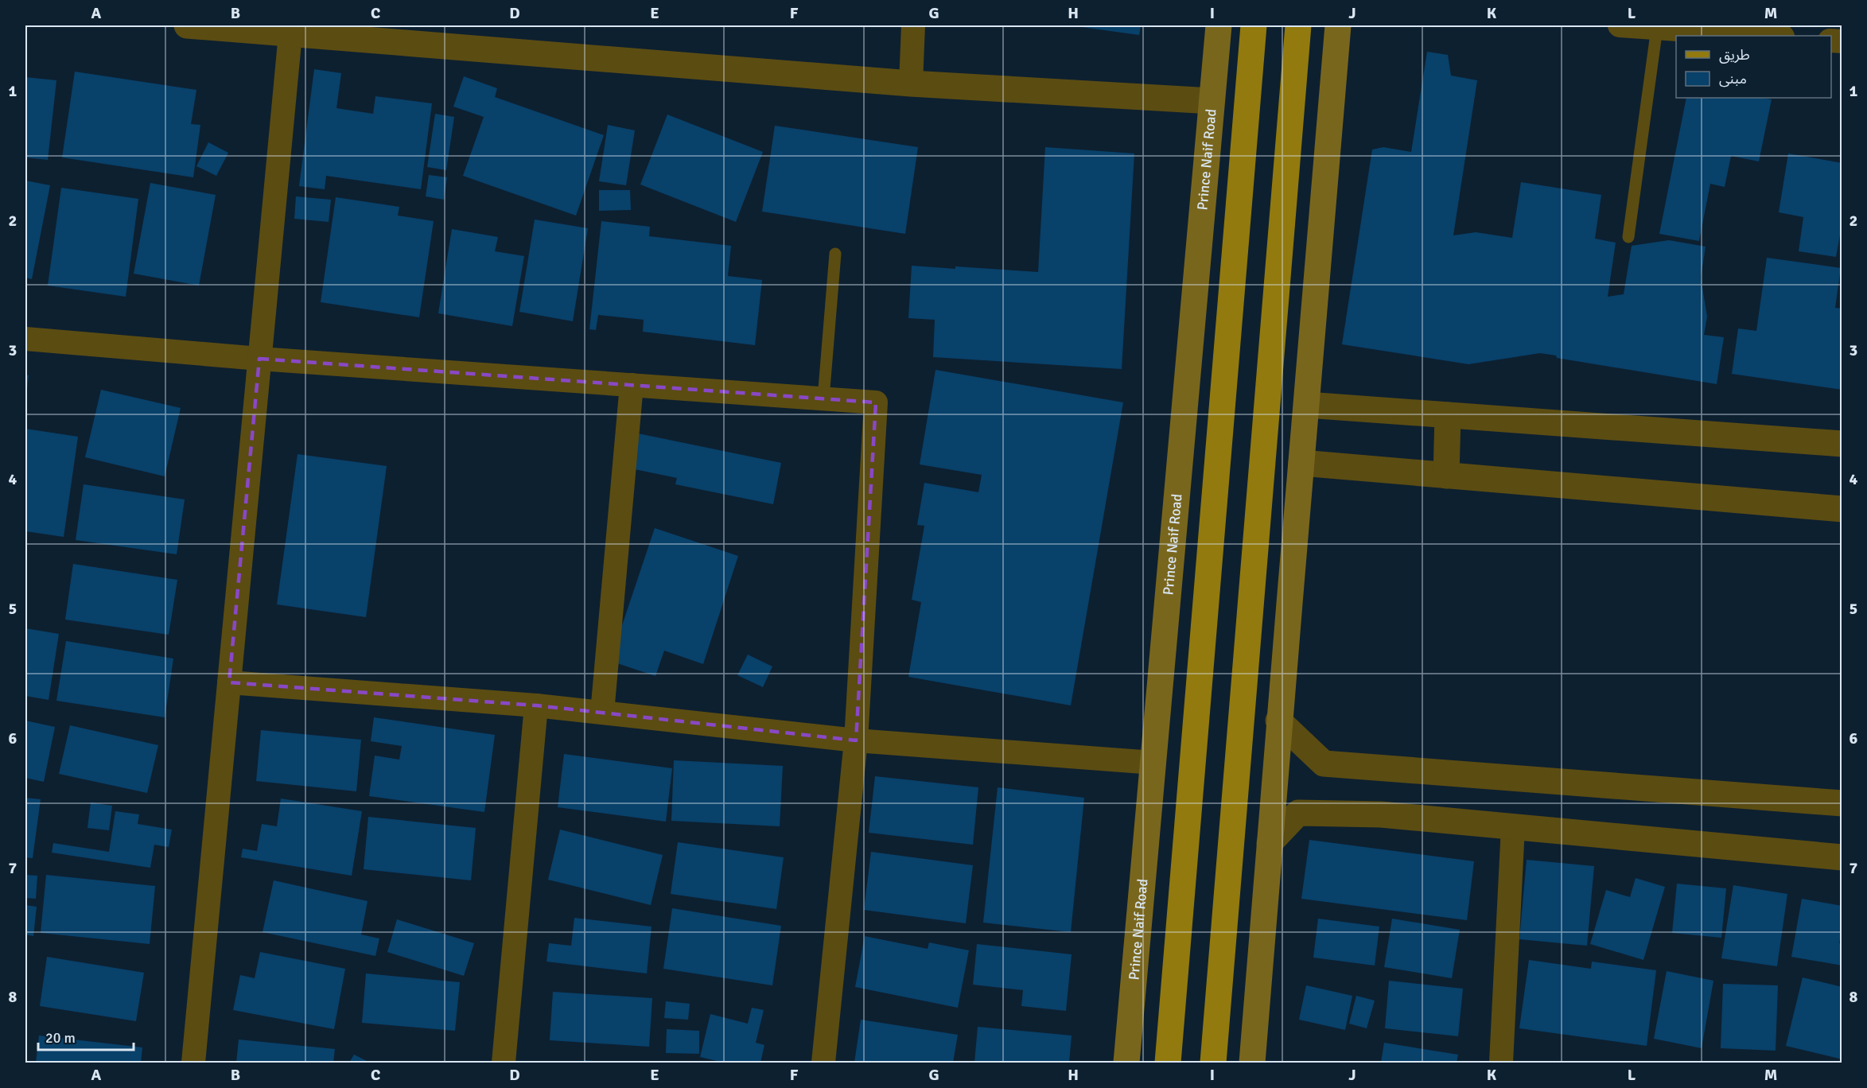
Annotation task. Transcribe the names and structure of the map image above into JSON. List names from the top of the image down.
{
  "streets": {
    "main road": ["Prince Naif Road"]
  },
  "legend": ["طريق", "مبنى"],
  "scale_bar": "20 m",
  "grid": {
    "columns": [
      "A",
      "B",
      "C",
      "D",
      "E",
      "F",
      "G",
      "H",
      "I",
      "J",
      "K",
      "L",
      "M"
    ],
    "rows": [
      "1",
      "2",
      "3",
      "4",
      "5",
      "6",
      "7",
      "8"
    ]
  }
}
